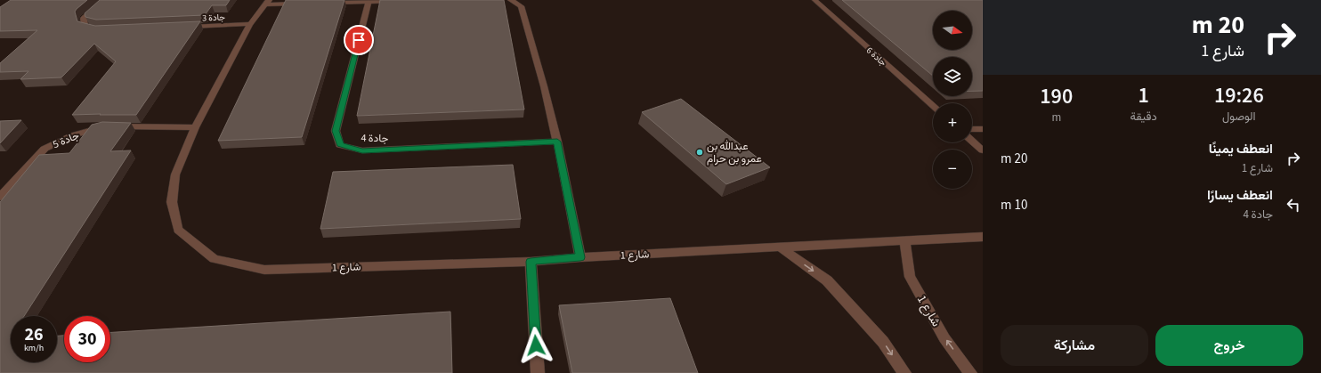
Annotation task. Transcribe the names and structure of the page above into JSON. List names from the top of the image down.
{
  "streets": {
    "street": [
      "جادة 3",
      "جادة 6",
      "جادة 4",
      "جادة 5",
      "شارع 1"
    ]
  },
  "crossings": [
    ["جادة 3", "شارع 1"],
    ["جادة 5", "شارع 1"]
  ],
  "places": ["عبدالله بن عمرو بن حرام"],
  "north": "right",
  "page": {
    "turn": ["20 m", "شارع 1"],
    "map_buttons": ["+", "−"],
    "eta": [
      "19:26",
      "الوصول",
      "1",
      "دقيقة",
      "190",
      "m"
    ],
    "list": [
      {
        "name": "انعطف يمينًا",
        "note": "شارع 1",
        "value": "20 m"
      },
      {
        "name": "انعطف يسارًا",
        "note": "جادة 4",
        "value": "10 m"
      }
    ],
    "speed": "26 km/h",
    "limit": "30",
    "buttons": ["خروج", "مشاركة"]
  }
}
